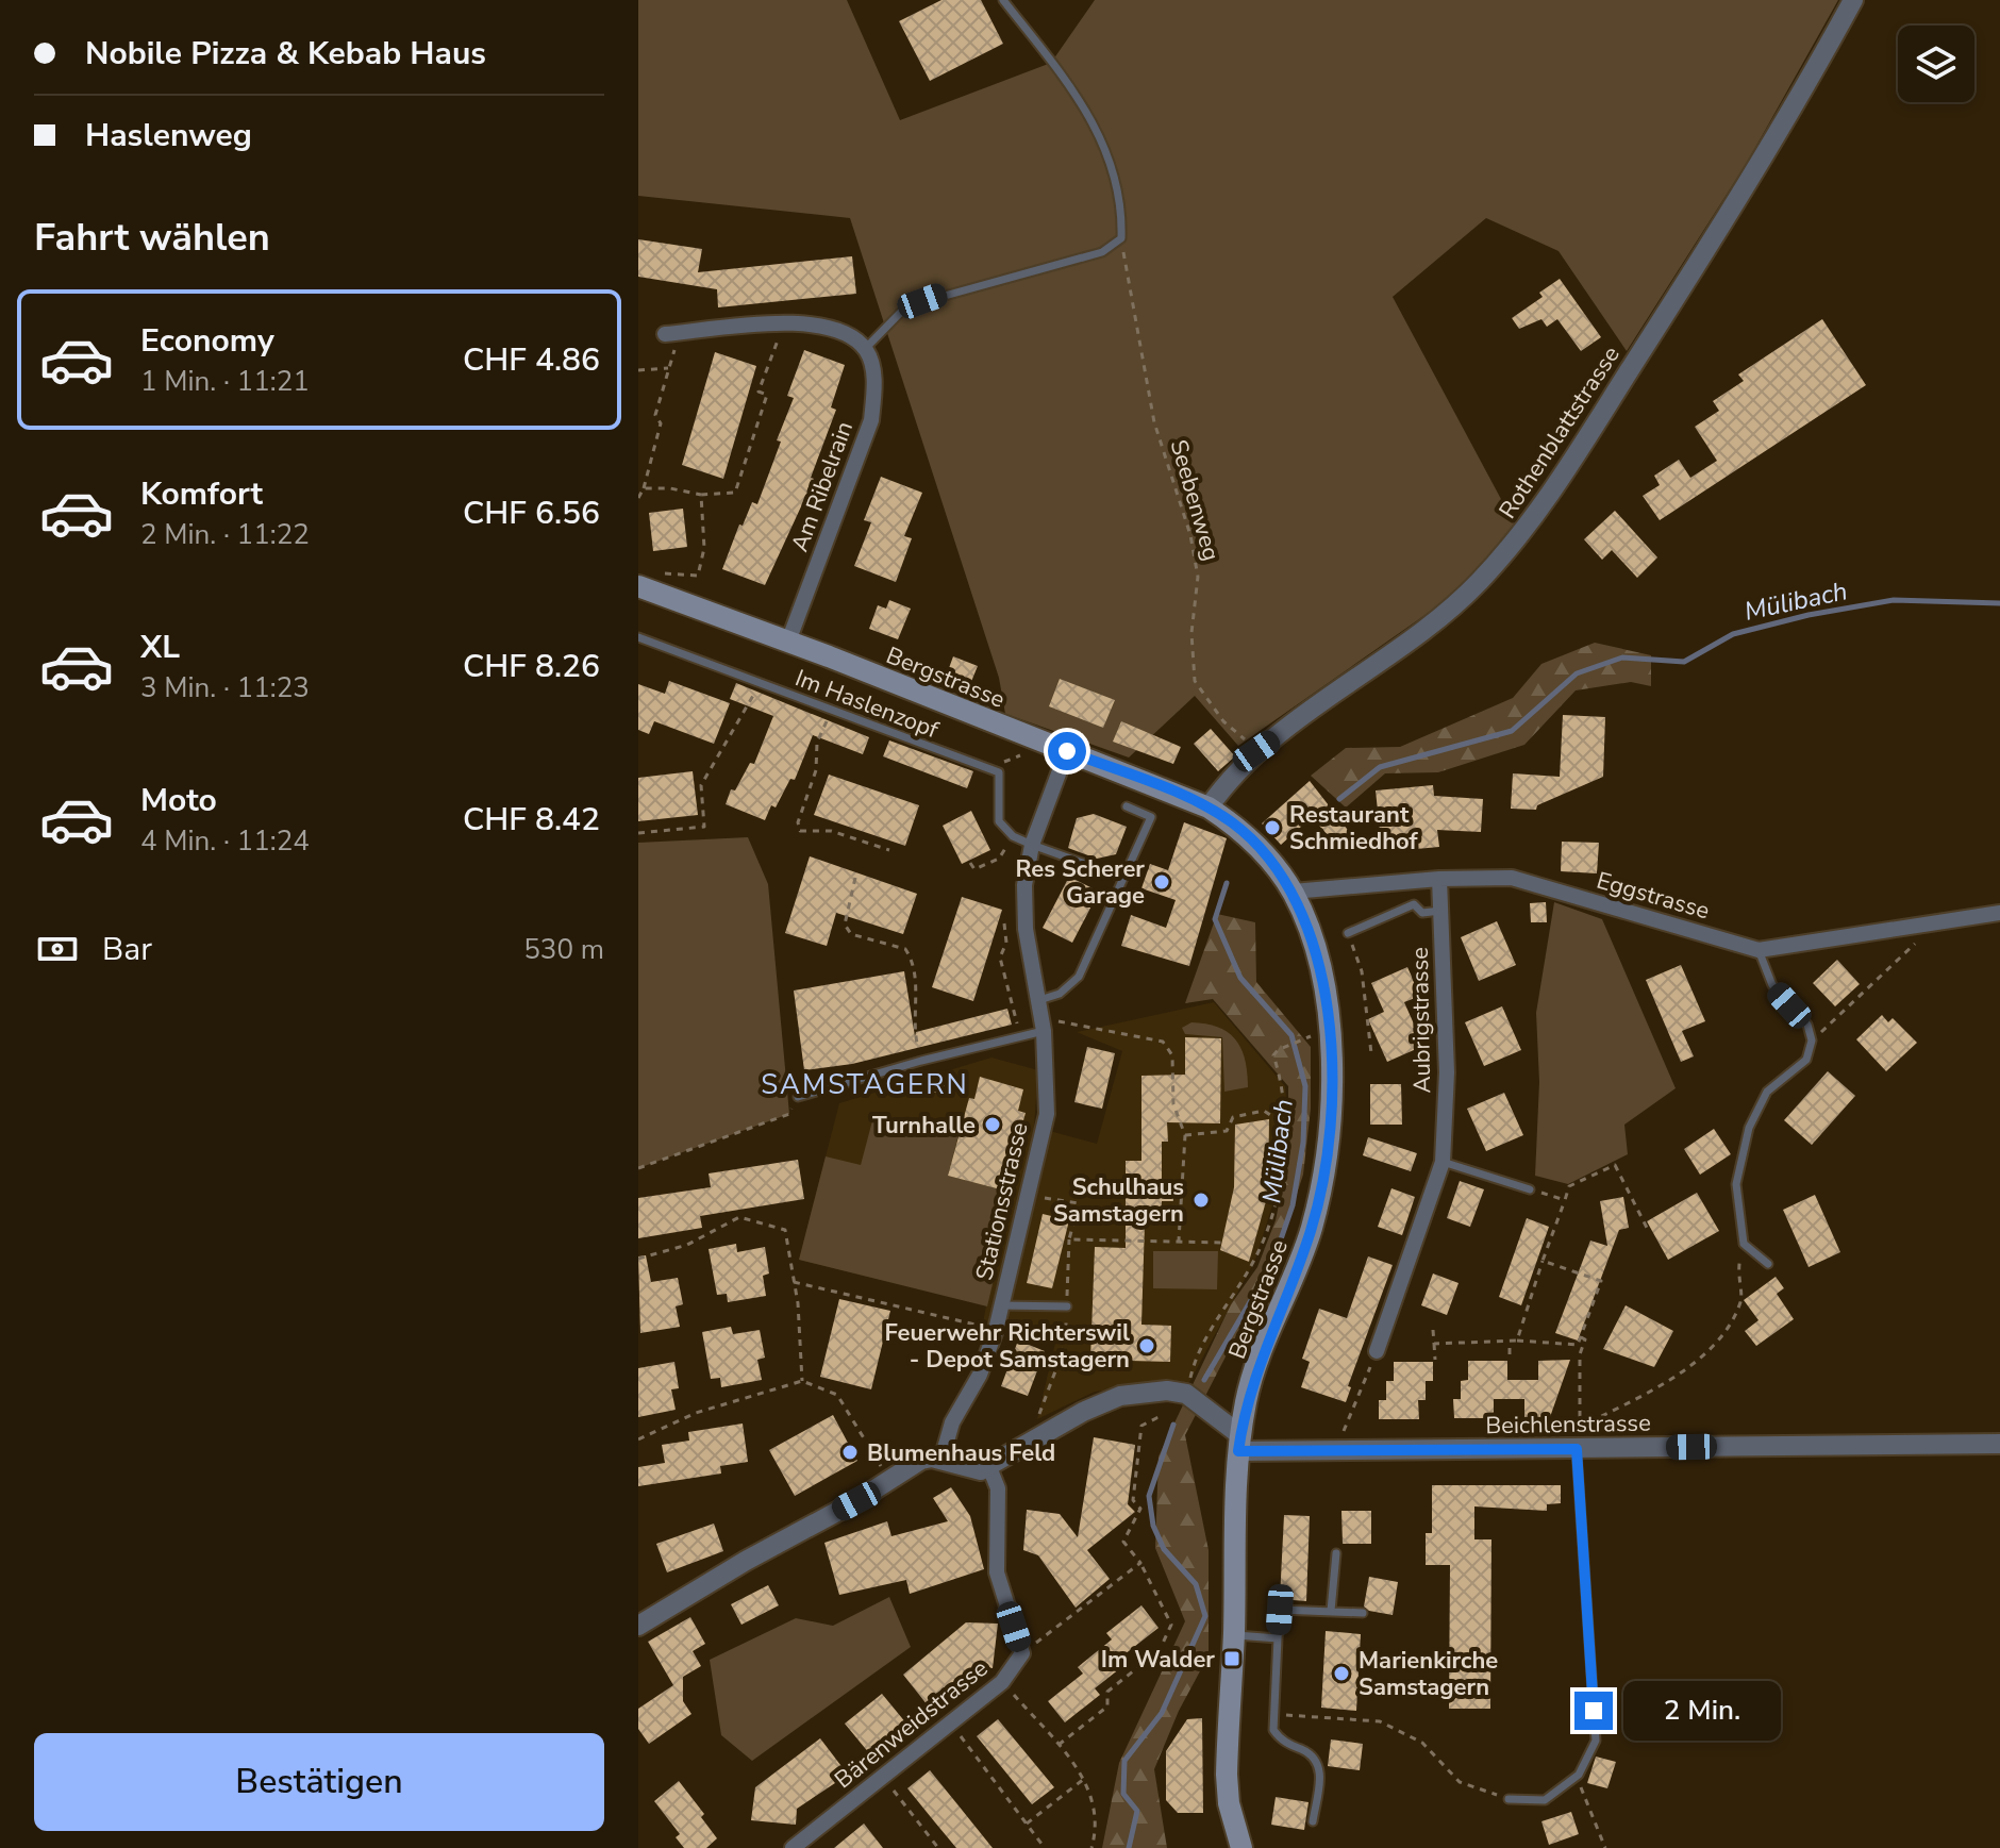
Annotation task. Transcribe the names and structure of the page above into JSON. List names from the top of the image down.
{
  "streets": {
    "main road": ["Bergstrasse"],
    "street": [
      "Rothenblattstrasse",
      "Am Ribelrain",
      "Eggstrasse",
      "Aubrigstrasse",
      "Stationsstrasse",
      "Beichlenstrasse",
      "Bärenweidstrasse"
    ],
    "lane": ["Im Haslenzopf"],
    "path": ["Seebenweg"]
  },
  "crossings": [
    ["Rothenblattstrasse", "Seebenweg"],
    ["Rothenblattstrasse", "Bergstrasse"],
    ["Am Ribelrain", "Bergstrasse"],
    ["Bergstrasse", "Eggstrasse"],
    ["Bergstrasse", "Stationsstrasse"],
    ["Bergstrasse", "Beichlenstrasse"],
    ["Eggstrasse", "Aubrigstrasse"]
  ],
  "districts": ["SAMSTAGERN"],
  "water": ["Mülibach"],
  "places": {
    "other": [
      "Restaurant Schmiedhof",
      "Res Scherer Garage",
      "Turnhalle",
      "Schulhaus Samstagern",
      "Feuerwehr Richterswil - Depot Samstagern",
      "Blumenhaus Feld",
      "Marienkirche Samstagern"
    ],
    "transit": ["Im Walder"]
  },
  "page": {
    "banner": ["Nobile Pizza & Kebab Haus", "Haslenweg"],
    "heading": "Fahrt wählen",
    "list": [
      {
        "name": "Economy",
        "note": "1 Min. · 11:21",
        "value": "CHF 4.86"
      },
      {
        "name": "Komfort",
        "note": "2 Min. · 11:22",
        "value": "CHF 6.56"
      },
      {
        "name": "XL",
        "note": "3 Min. · 11:23",
        "value": "CHF 8.26"
      },
      {
        "name": "Moto",
        "note": "4 Min. · 11:24",
        "value": "CHF 8.42"
      }
    ],
    "pay": ["Bar", "530 m"],
    "bubble": "2 Min.",
    "buttons": "Bestätigen"
  }
}
